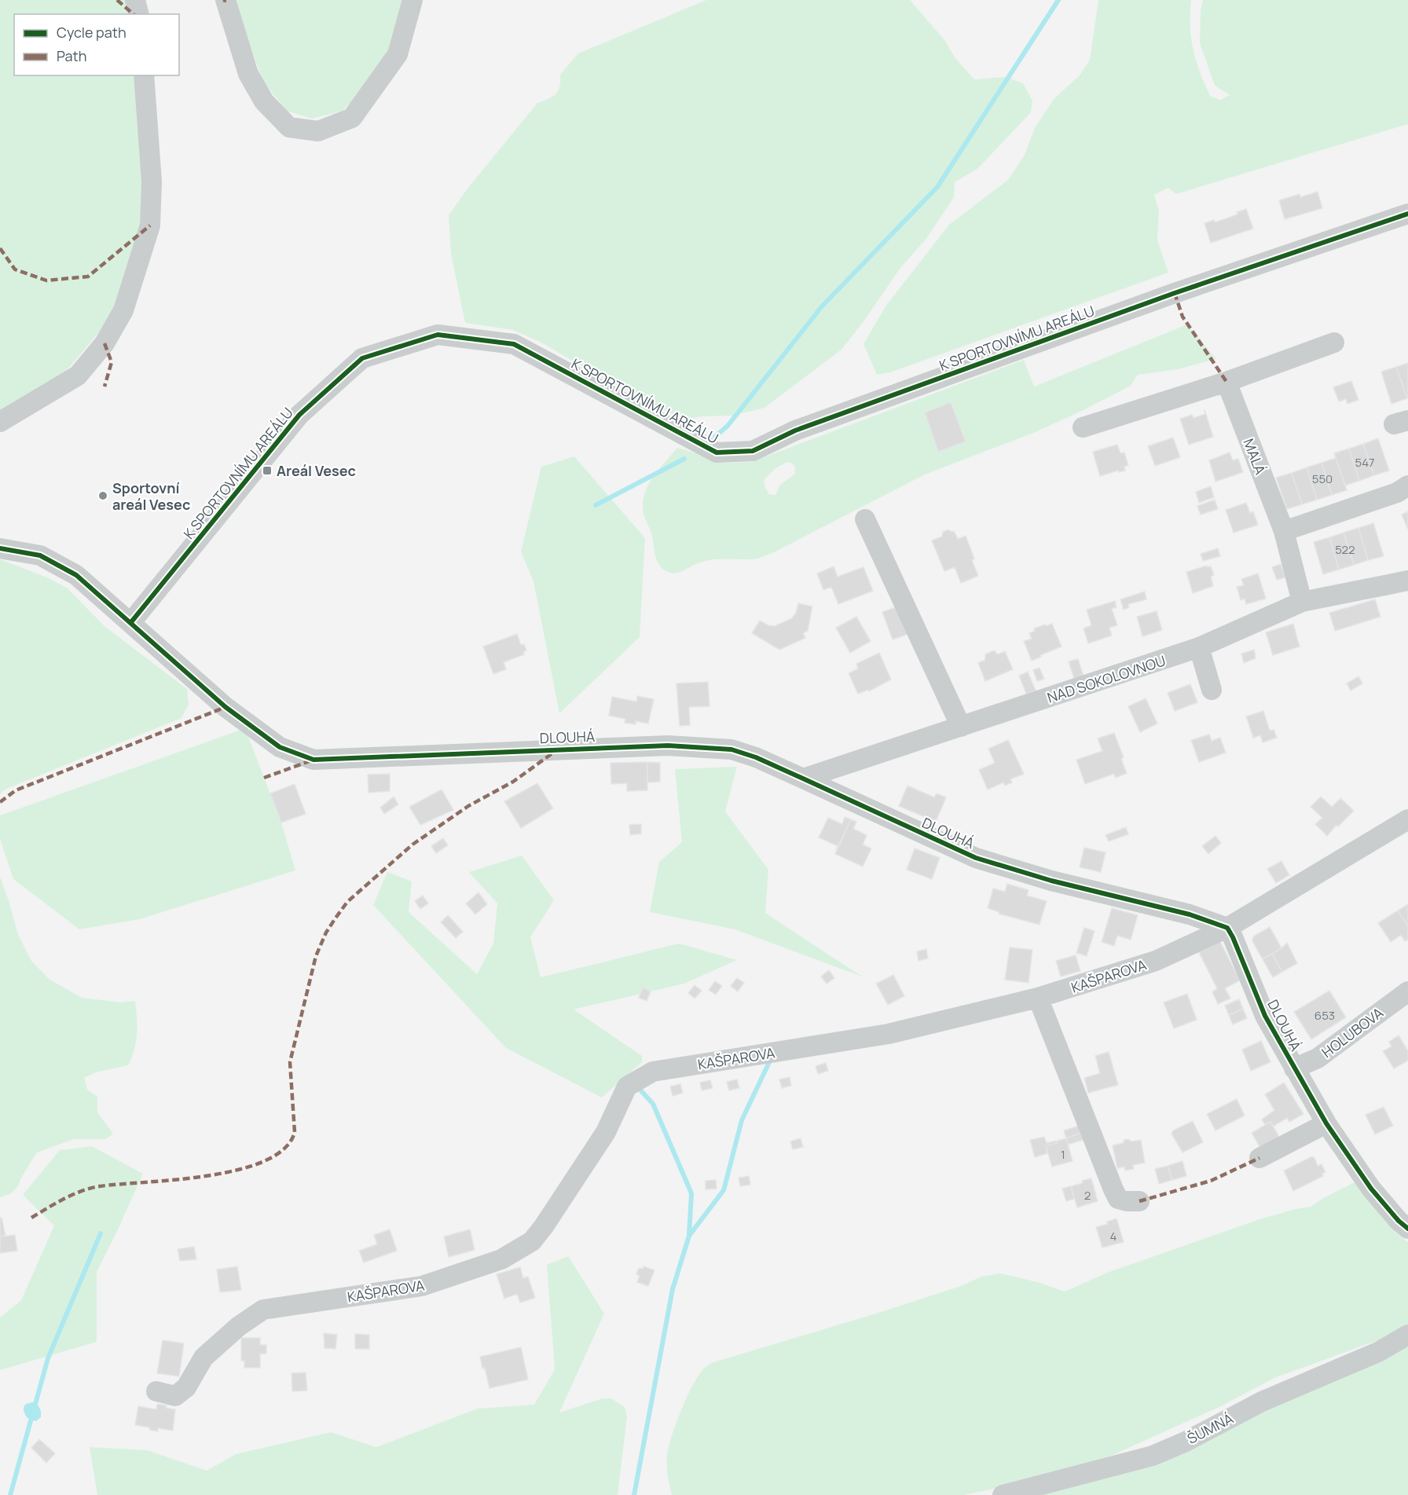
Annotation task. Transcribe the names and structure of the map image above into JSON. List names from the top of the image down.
{
  "streets": {
    "street": [
      "K SPORTOVNÍMU AREÁLU",
      "MALÁ",
      "NAD SOKOLOVNOU",
      "DLOUHÁ",
      "KAŠPAROVA",
      "HOLUBOVA",
      "ŠUMNÁ"
    ]
  },
  "crossings": [
    ["K SPORTOVNÍMU AREÁLU", "DLOUHÁ"],
    ["MALÁ", "NAD SOKOLOVNOU"],
    ["NAD SOKOLOVNOU", "DLOUHÁ"],
    ["DLOUHÁ", "KAŠPAROVA"],
    ["DLOUHÁ", "HOLUBOVA"]
  ],
  "places": {
    "transit": ["Areál Vesec"],
    "other": ["Sportovní areál Vesec"]
  },
  "house_numbers": [
    "547",
    "550",
    "522",
    "653",
    "1",
    "2",
    "4"
  ],
  "legend": ["Cycle path", "Path"]
}
